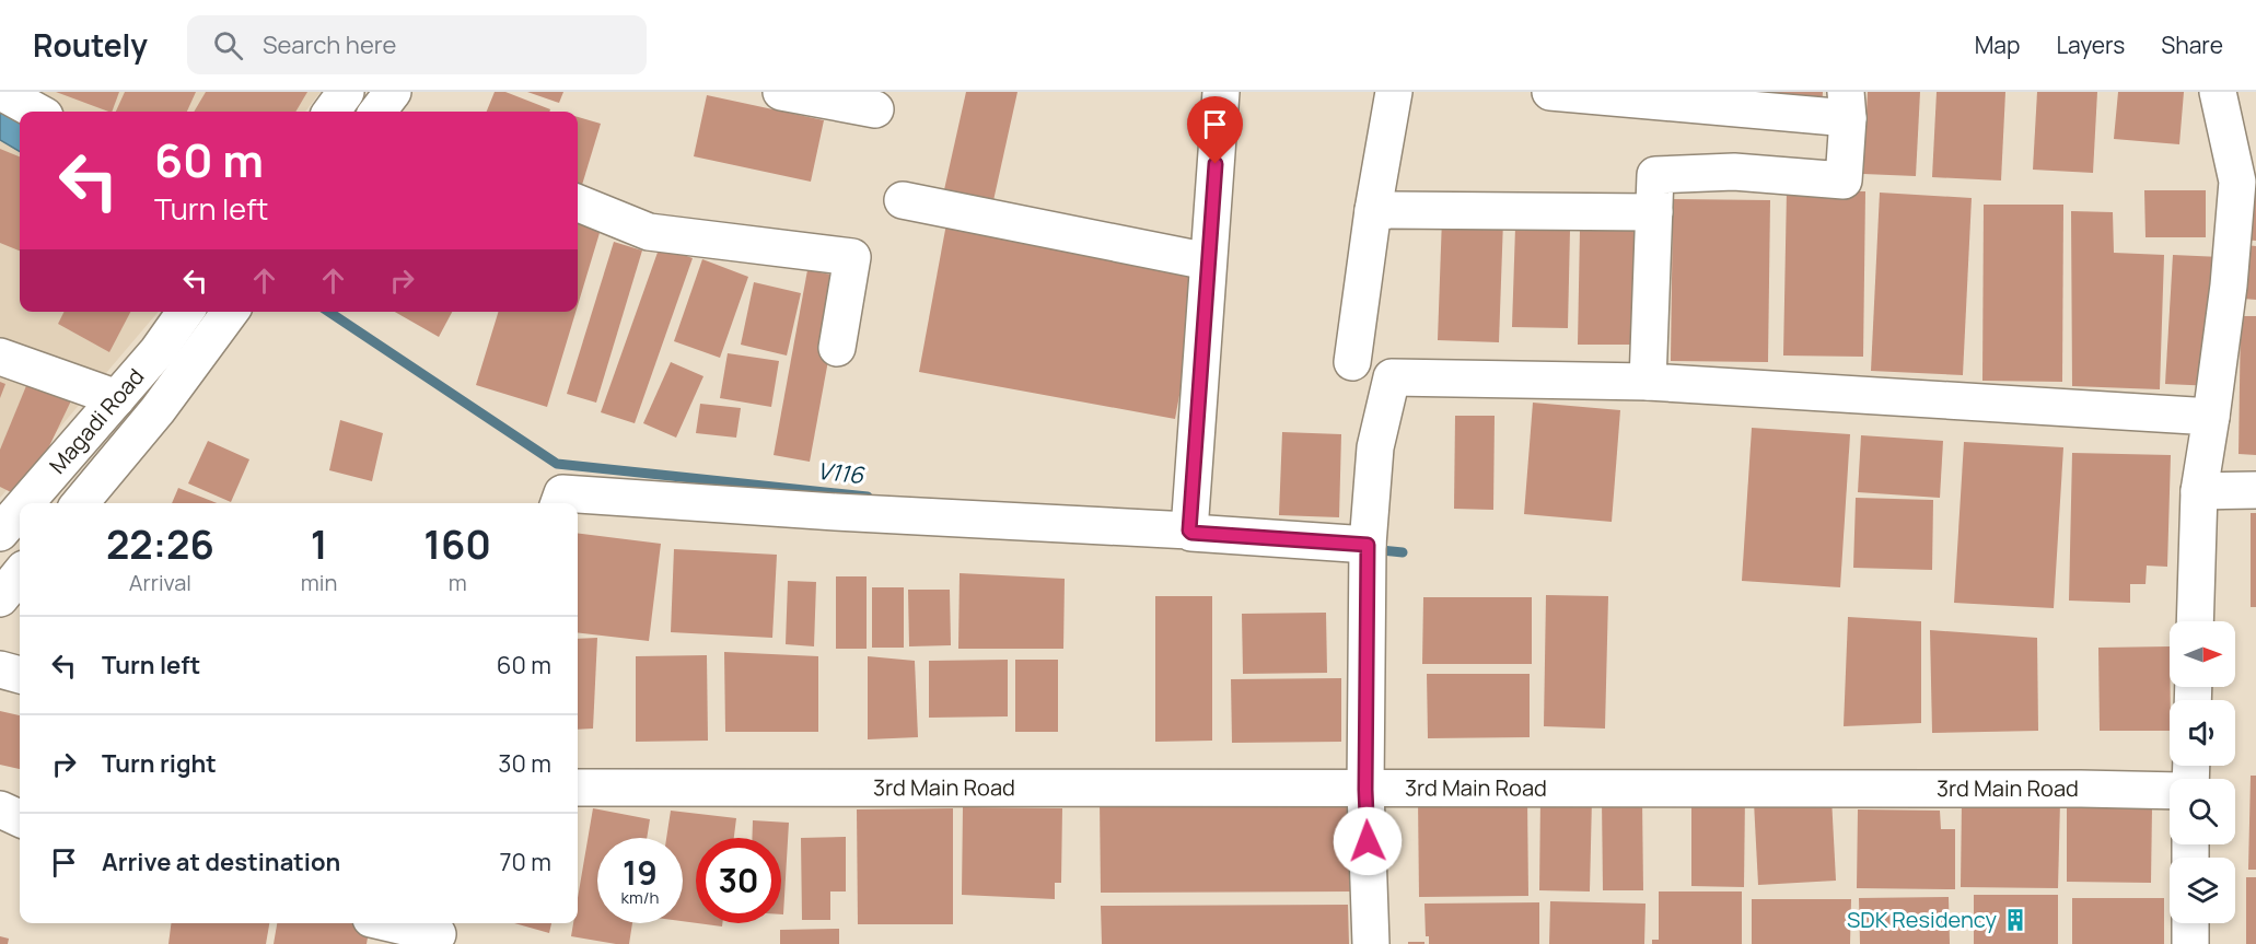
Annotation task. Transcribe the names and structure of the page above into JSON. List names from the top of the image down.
{
  "streets": {
    "street": ["Magadi Road", "3rd Main Road"]
  },
  "water": ["V116"],
  "places": {
    "building": ["SDK Residency"]
  },
  "north": "right",
  "page": {
    "header": "Routely",
    "search": "Search here",
    "nav": ["Map", "Layers", "Share"],
    "turn": ["60 m", "Turn left"],
    "eta": [
      "22:26",
      "Arrival",
      "1",
      "min",
      "160",
      "m"
    ],
    "list": [
      {
        "name": "Turn left",
        "value": "60 m"
      },
      {
        "name": "Turn right",
        "value": "30 m"
      },
      {
        "name": "Arrive at destination",
        "value": "70 m"
      }
    ],
    "speed": "19 km/h",
    "limit": "30"
  }
}
